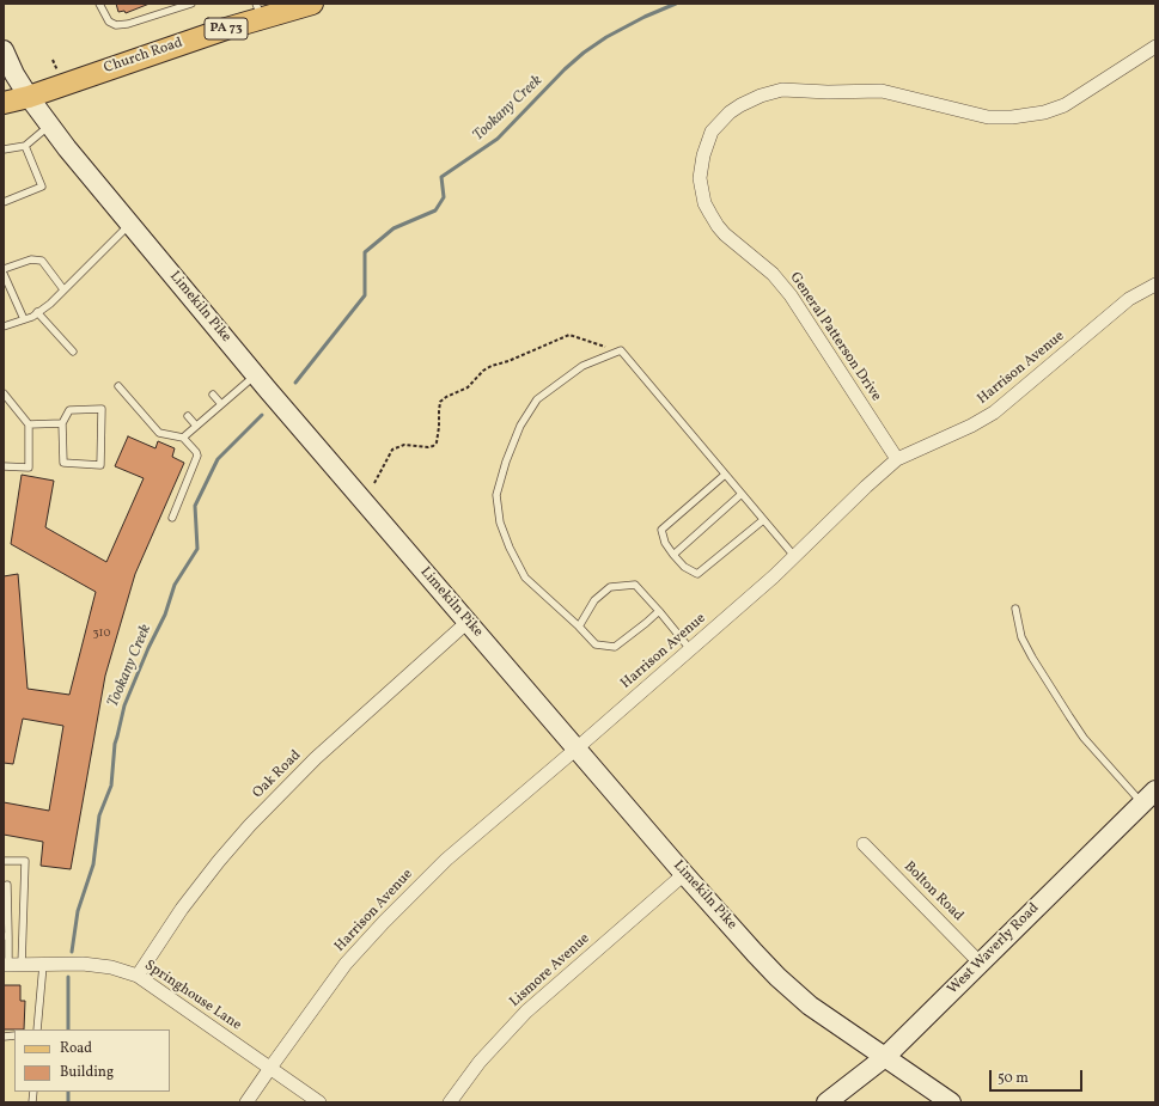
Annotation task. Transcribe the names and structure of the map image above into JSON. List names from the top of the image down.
{
  "streets": {
    "main road": [
      "PA 73",
      "Church Road",
      "Limekiln Pike",
      "West Waverly Road"
    ],
    "street": [
      "General Patterson Drive",
      "Harrison Avenue",
      "Oak Road",
      "Bolton Road",
      "Lismore Avenue",
      "Springhouse Lane"
    ]
  },
  "crossings": [
    ["Church Road", "Limekiln Pike"],
    ["Limekiln Pike", "Harrison Avenue"],
    ["Limekiln Pike", "Oak Road"],
    ["Limekiln Pike", "West Waverly Road"],
    ["Limekiln Pike", "Lismore Avenue"],
    ["General Patterson Drive", "Harrison Avenue"],
    ["Harrison Avenue", "Springhouse Lane"],
    ["Oak Road", "Springhouse Lane"],
    ["Bolton Road", "West Waverly Road"]
  ],
  "water": ["Tookany Creek"],
  "house_numbers": ["310"],
  "legend": ["Road", "Building"],
  "scale_bar": "50 m"
}
